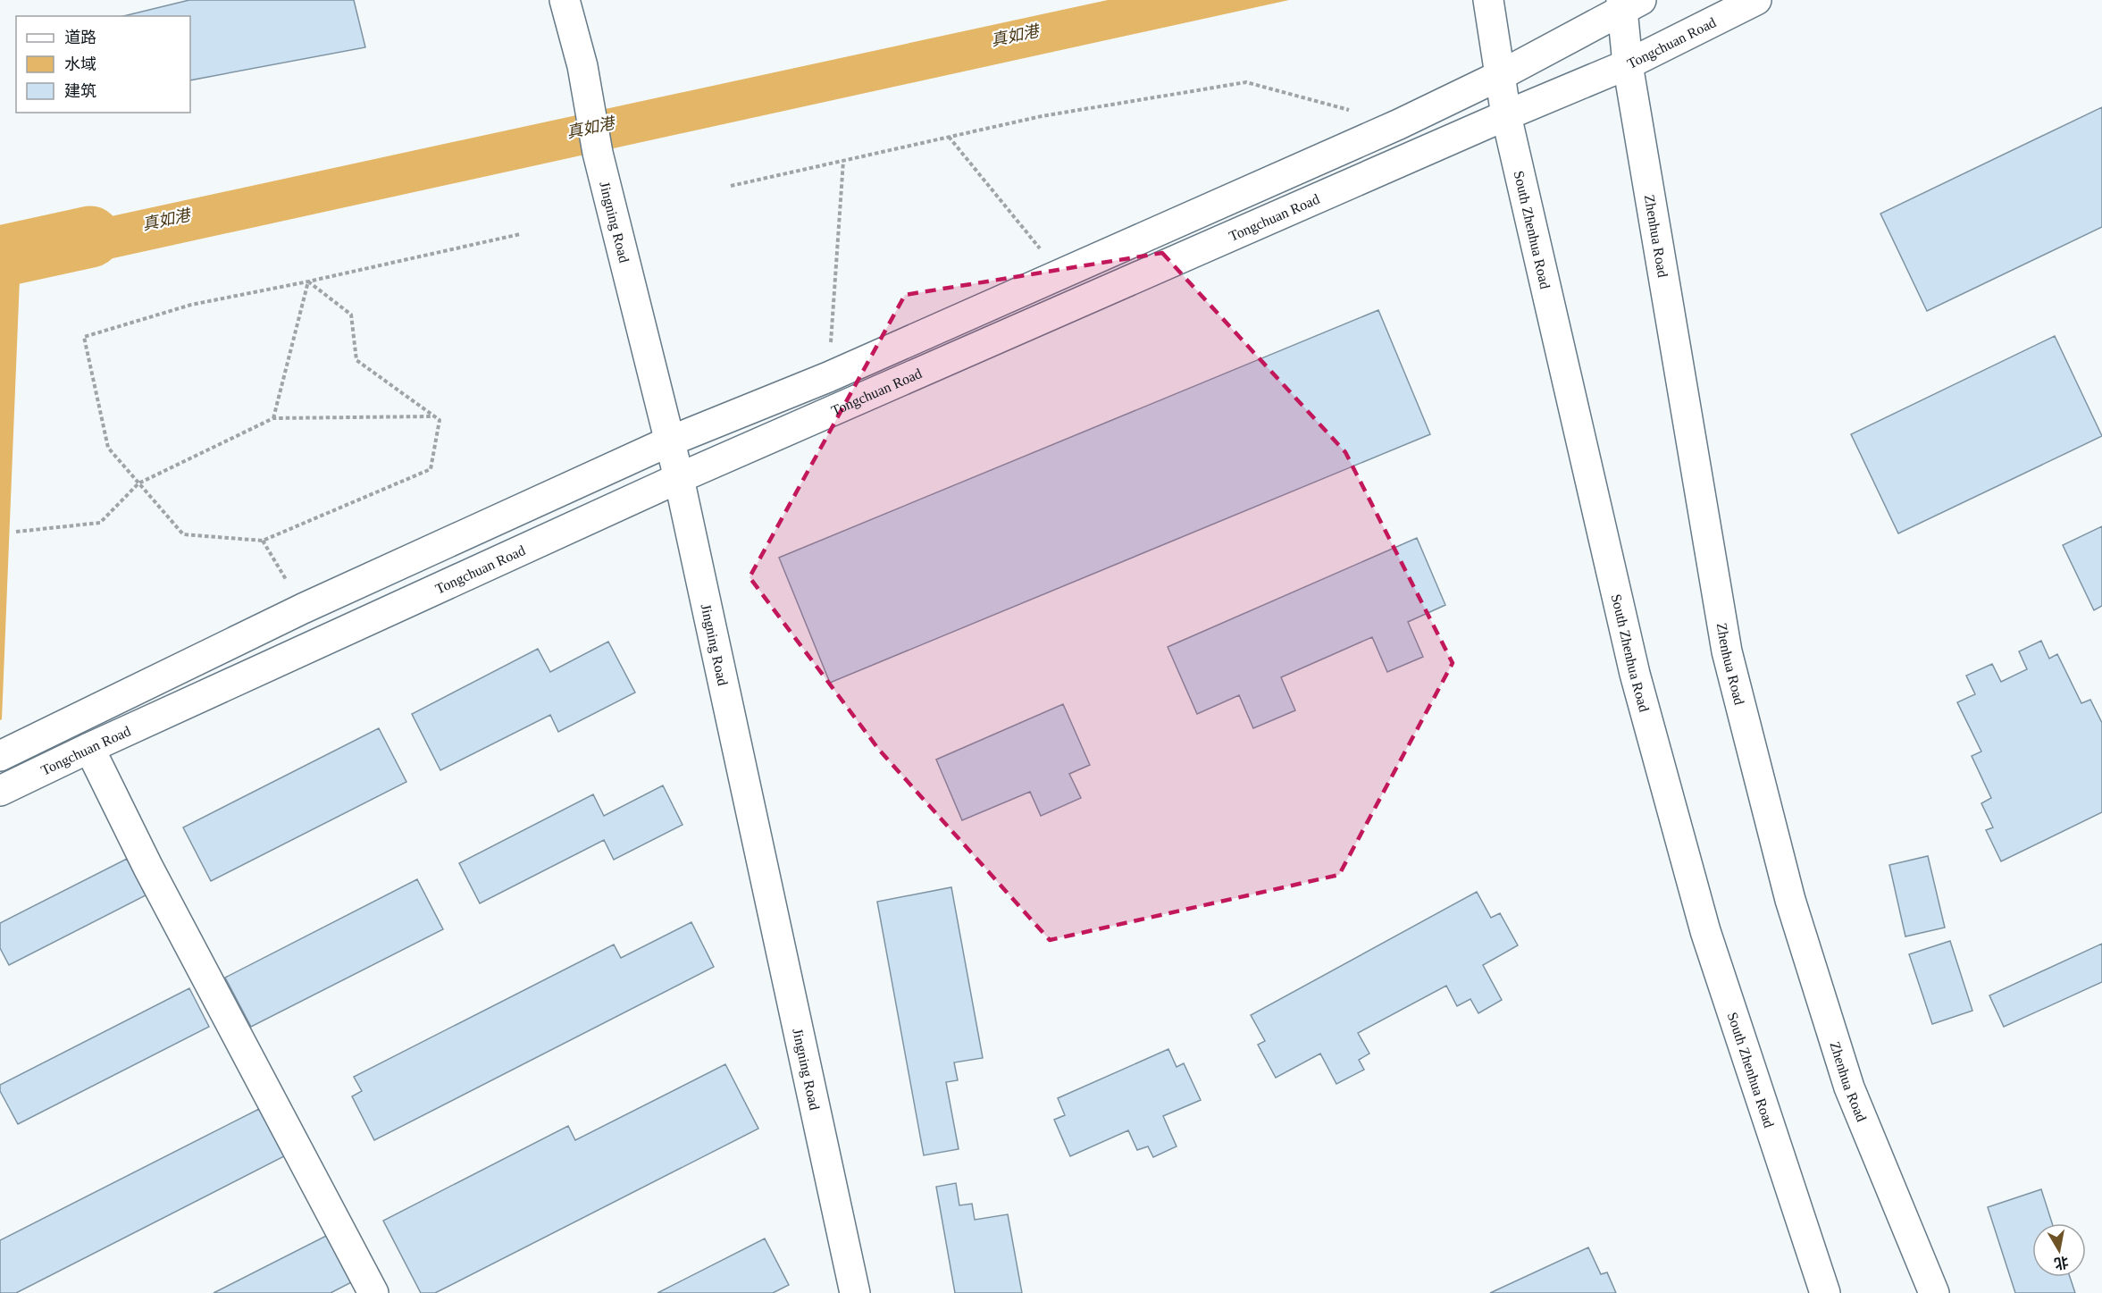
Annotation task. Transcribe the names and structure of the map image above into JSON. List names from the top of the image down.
{
  "streets": {
    "main road": [
      "Tongchuan Road",
      "Jingning Road",
      "South Zhenhua Road",
      "Zhenhua Road"
    ]
  },
  "crossings": [
    ["Tongchuan Road", "Jingning Road"],
    ["Tongchuan Road", "South Zhenhua Road"],
    ["Tongchuan Road", "Zhenhua Road"]
  ],
  "water": ["真如港"],
  "legend": ["道路", "水域", "建筑"],
  "north": "bottom"
}
